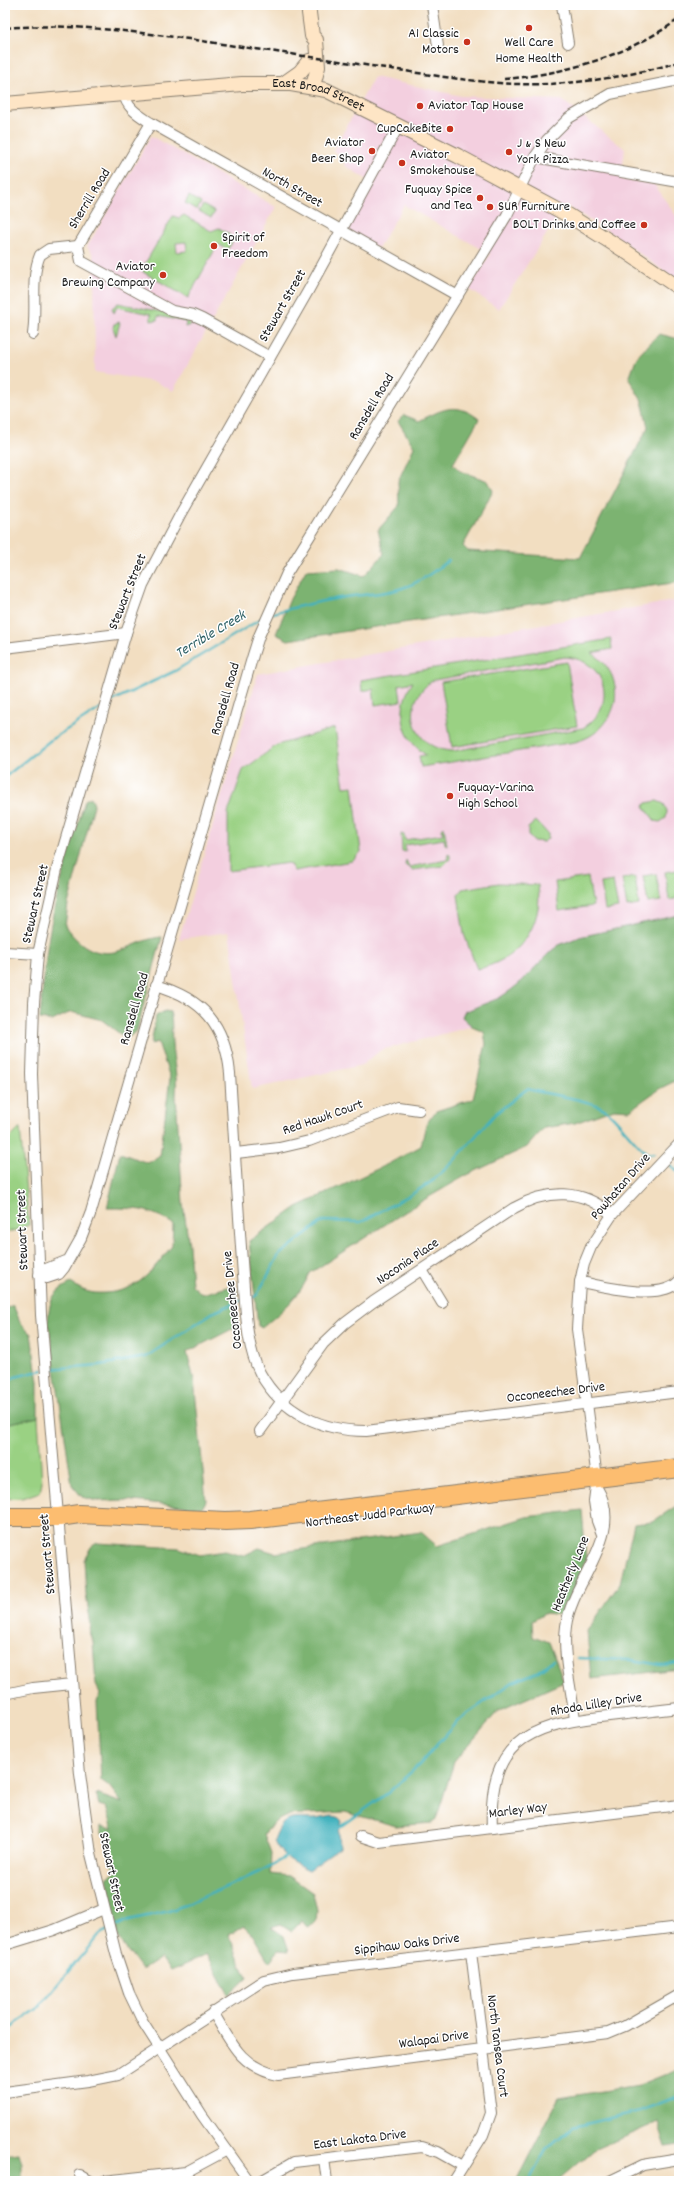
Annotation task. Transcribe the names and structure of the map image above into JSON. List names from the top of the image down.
{
  "streets": {
    "highway": ["Northeast Judd Parkway"],
    "main road": ["East Broad Street"],
    "street": [
      "North Street",
      "Sherrill Road",
      "Stewart Street",
      "Ransdell Road",
      "Red Hawk Court",
      "Powhatan Drive",
      "Noconia Place",
      "Occoneechee Drive",
      "Heatherly Lane",
      "Rhoda Lilley Drive",
      "Marley Way",
      "Sippihaw Oaks Drive",
      "Walapai Drive",
      "North Tansea Court",
      "East Lakota Drive"
    ]
  },
  "crossings": [
    ["East Broad Street", "North Street"],
    ["East Broad Street", "Stewart Street"],
    ["East Broad Street", "Ransdell Road"],
    ["North Street", "Sherrill Road"],
    ["North Street", "Stewart Street"],
    ["North Street", "Ransdell Road"],
    ["Stewart Street", "Ransdell Road"],
    ["Stewart Street", "Northeast Judd Parkway"],
    ["Stewart Street", "Sippihaw Oaks Drive"],
    ["Ransdell Road", "Occoneechee Drive"],
    ["Red Hawk Court", "Occoneechee Drive"],
    ["Powhatan Drive", "Noconia Place"],
    ["Powhatan Drive", "Occoneechee Drive"],
    ["Powhatan Drive", "Northeast Judd Parkway"],
    ["Powhatan Drive", "Heatherly Lane"],
    ["Noconia Place", "Occoneechee Drive"],
    ["Northeast Judd Parkway", "Heatherly Lane"],
    ["Heatherly Lane", "Rhoda Lilley Drive"],
    ["Rhoda Lilley Drive", "Marley Way"],
    ["Sippihaw Oaks Drive", "Walapai Drive"],
    ["Sippihaw Oaks Drive", "North Tansea Court"],
    ["Walapai Drive", "North Tansea Court"],
    ["North Tansea Court", "East Lakota Drive"]
  ],
  "water": ["Terrible Creek"],
  "places": [
    "Well Care Home Health",
    "A1 Classic Motors",
    "Aviator Tap House",
    "CupCakeBite",
    "Aviator Beer Shop",
    "J & S New York Pizza",
    "Aviator Smokehouse",
    "Fuquay Spice and Tea",
    "SUR Furniture",
    "BOLT Drinks and Coffee",
    "Spirit of Freedom",
    "Aviator Brewing Company",
    "Fuquay-Varina High School"
  ]
}
